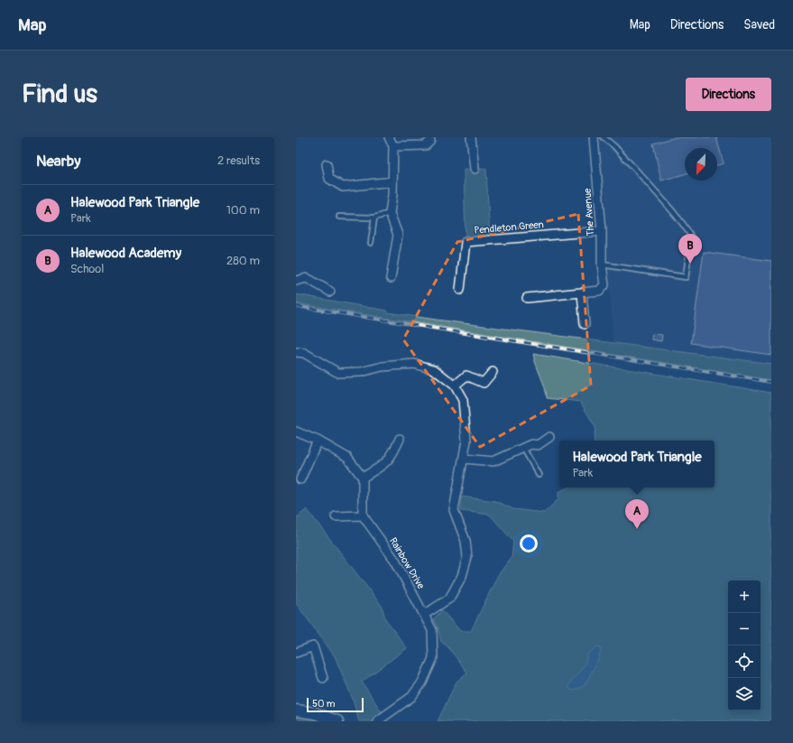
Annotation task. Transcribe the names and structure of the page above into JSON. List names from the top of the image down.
{
  "streets": {
    "street": ["The Avenue", "Pendleton Green", "Rainbow Drive"]
  },
  "crossings": [
    ["The Avenue", "Pendleton Green"]
  ],
  "scale_bar": "50 m",
  "north": "bottom left",
  "page": {
    "header": "Map",
    "nav": ["Map", "Directions", "Saved"],
    "buttons": "Directions",
    "title": "Find us",
    "heading": ["Nearby", "2 results"],
    "list": [
      {
        "mark": "A",
        "name": "Halewood Park Triangle",
        "note": "Park",
        "value": "100 m"
      },
      {
        "mark": "B",
        "name": "Halewood Academy",
        "note": "School",
        "value": "280 m"
      }
    ],
    "pins": ["B", "A"],
    "popup": ["Halewood Park Triangle", "Park"],
    "map_buttons": ["+", "−"],
    "scale": "50 m"
  }
}
